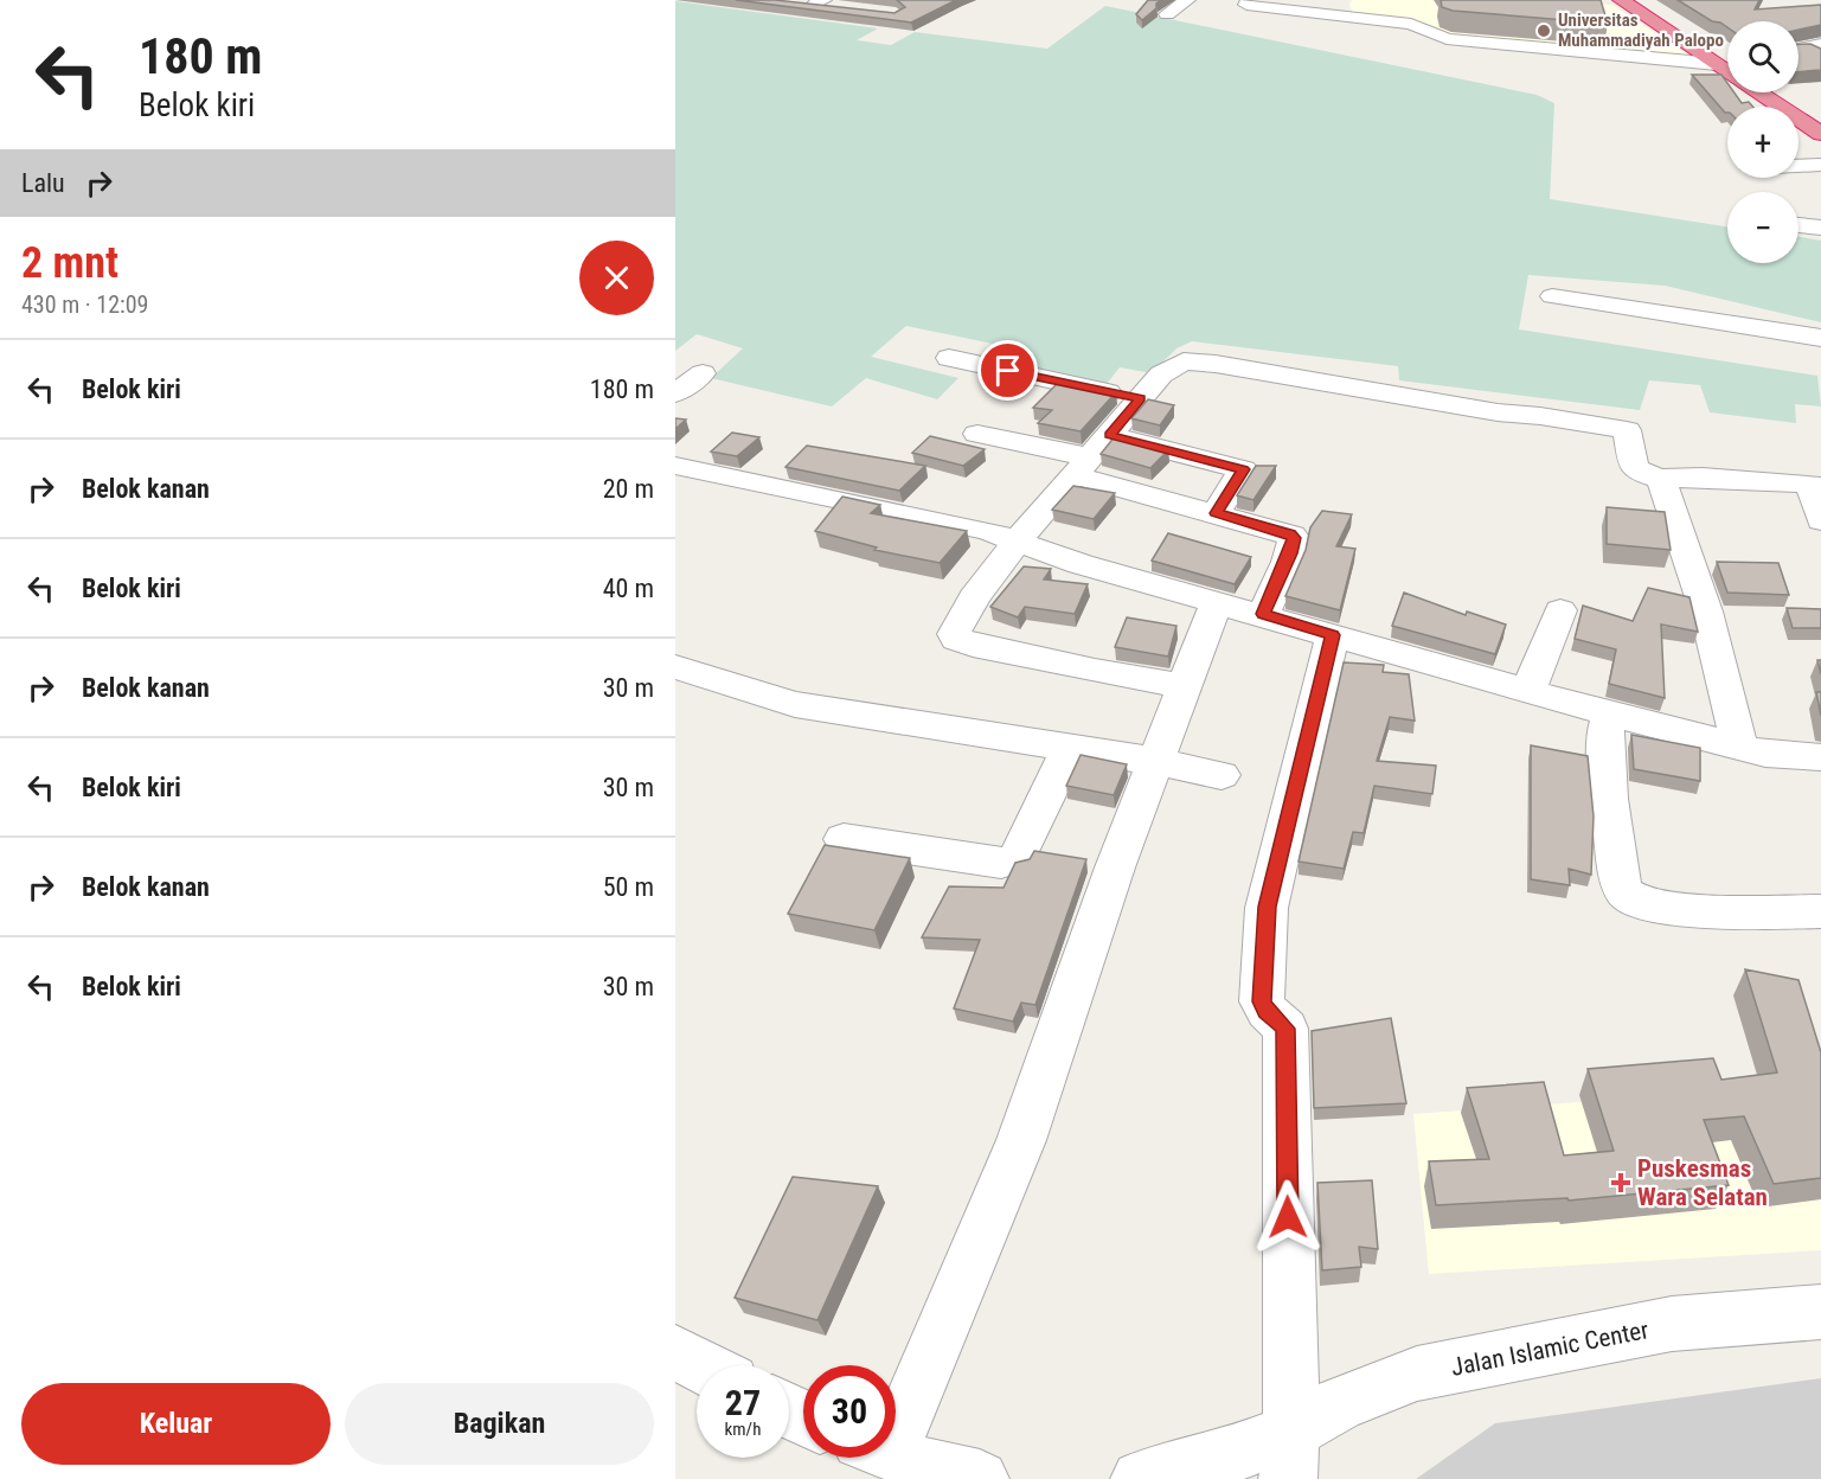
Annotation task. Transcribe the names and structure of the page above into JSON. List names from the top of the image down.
{
  "streets": {
    "street": ["Jalan Islamic Center"]
  },
  "places": {
    "other": ["Universitas Muhammadiyah Palopo"],
    "health": ["Puskesmas Wara Selatan"]
  },
  "page": {
    "turn": ["180 m", "Belok kiri"],
    "map_buttons": ["+", "−"],
    "then": "Lalu",
    "heading": ["2 mnt", "430 m · 12:09"],
    "list": [
      {
        "name": "Belok kiri",
        "value": "180 m"
      },
      {
        "name": "Belok kanan",
        "value": "20 m"
      },
      {
        "name": "Belok kiri",
        "value": "40 m"
      },
      {
        "name": "Belok kanan",
        "value": "30 m"
      },
      {
        "name": "Belok kiri",
        "value": "30 m"
      },
      {
        "name": "Belok kanan",
        "value": "50 m"
      },
      {
        "name": "Belok kiri",
        "value": "30 m"
      }
    ],
    "speed": "27 km/h",
    "limit": "30",
    "buttons": ["Keluar", "Bagikan"]
  }
}
